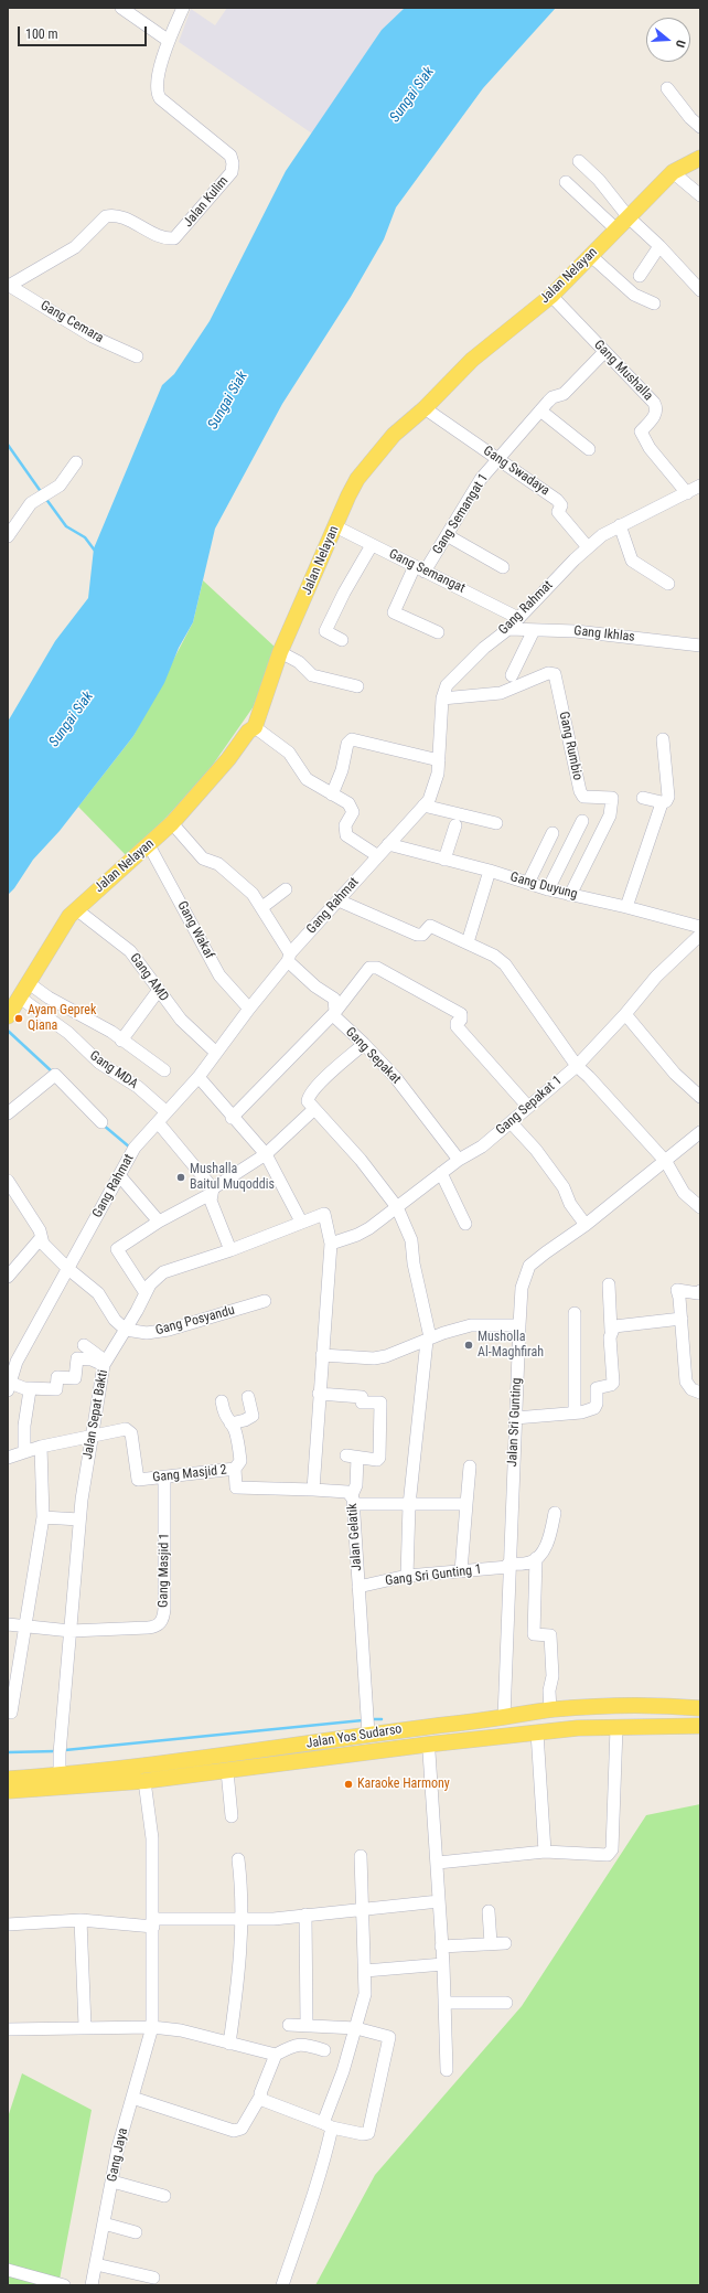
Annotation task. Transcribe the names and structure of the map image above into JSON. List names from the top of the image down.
{
  "streets": {
    "main road": ["Jalan Nelayan", "Jalan Yos Sudarso"],
    "street": [
      "Jalan Kulim",
      "Gang Cemara",
      "Gang Mushalla",
      "Gang Swadaya",
      "Gang Semangat 1",
      "Gang Semangat",
      "Gang Rahmat",
      "Gang Ikhlas",
      "Gang Rumbio",
      "Gang Duyung",
      "Gang Wakaf",
      "Gang AMD",
      "Gang Sepakat",
      "Gang MDA",
      "Gang Sepakat 1",
      "Gang Posyandu",
      "Jalan Sepat Bakti",
      "Jalan Sri Gunting",
      "Gang Masjid 2",
      "Jalan Gelatik",
      "Gang Masjid 1",
      "Gang Sri Gunting 1",
      "Gang Jaya"
    ]
  },
  "crossings": [
    ["Jalan Kulim", "Gang Cemara"],
    ["Jalan Nelayan", "Gang Mushalla"],
    ["Jalan Nelayan", "Gang Swadaya"],
    ["Jalan Nelayan", "Gang Semangat"],
    ["Jalan Nelayan", "Gang Wakaf"],
    ["Jalan Nelayan", "Gang AMD"],
    ["Jalan Nelayan", "Gang Sepakat"],
    ["Jalan Nelayan", "Gang MDA"],
    ["Gang Mushalla", "Gang Semangat 1"],
    ["Gang Mushalla", "Gang Rahmat"],
    ["Gang Swadaya", "Gang Semangat 1"],
    ["Gang Swadaya", "Gang Rahmat"],
    ["Gang Semangat 1", "Gang Semangat"],
    ["Gang Semangat", "Gang Rahmat"],
    ["Gang Rahmat", "Gang Ikhlas"],
    ["Gang Rahmat", "Gang Rumbio"],
    ["Gang Rahmat", "Gang Duyung"],
    ["Gang Rahmat", "Gang Wakaf"],
    ["Gang Rahmat", "Gang AMD"],
    ["Gang Rahmat", "Gang Sepakat"],
    ["Gang Rahmat", "Gang MDA"],
    ["Gang Rumbio", "Gang Duyung"],
    ["Gang Sepakat", "Gang Sepakat 1"],
    ["Gang Sepakat 1", "Jalan Sepat Bakti"],
    ["Gang Posyandu", "Jalan Sepat Bakti"],
    ["Jalan Sepat Bakti", "Gang Masjid 2"],
    ["Jalan Sepat Bakti", "Gang Masjid 1"],
    ["Jalan Sepat Bakti", "Jalan Yos Sudarso"],
    ["Jalan Sri Gunting", "Gang Sri Gunting 1"],
    ["Jalan Sri Gunting", "Jalan Yos Sudarso"],
    ["Gang Masjid 2", "Jalan Gelatik"],
    ["Gang Masjid 2", "Gang Masjid 1"],
    ["Jalan Gelatik", "Gang Sri Gunting 1"],
    ["Jalan Gelatik", "Jalan Yos Sudarso"],
    ["Jalan Yos Sudarso", "Gang Jaya"]
  ],
  "water": ["Sungai Siak"],
  "places": [
    "Ayam Geprek Qiana",
    "Mushalla Baitul Muqoddis",
    "Musholla Al-Maghfirah",
    "Karaoke Harmony"
  ],
  "scale_bar": "100 m",
  "north": "right"
}
